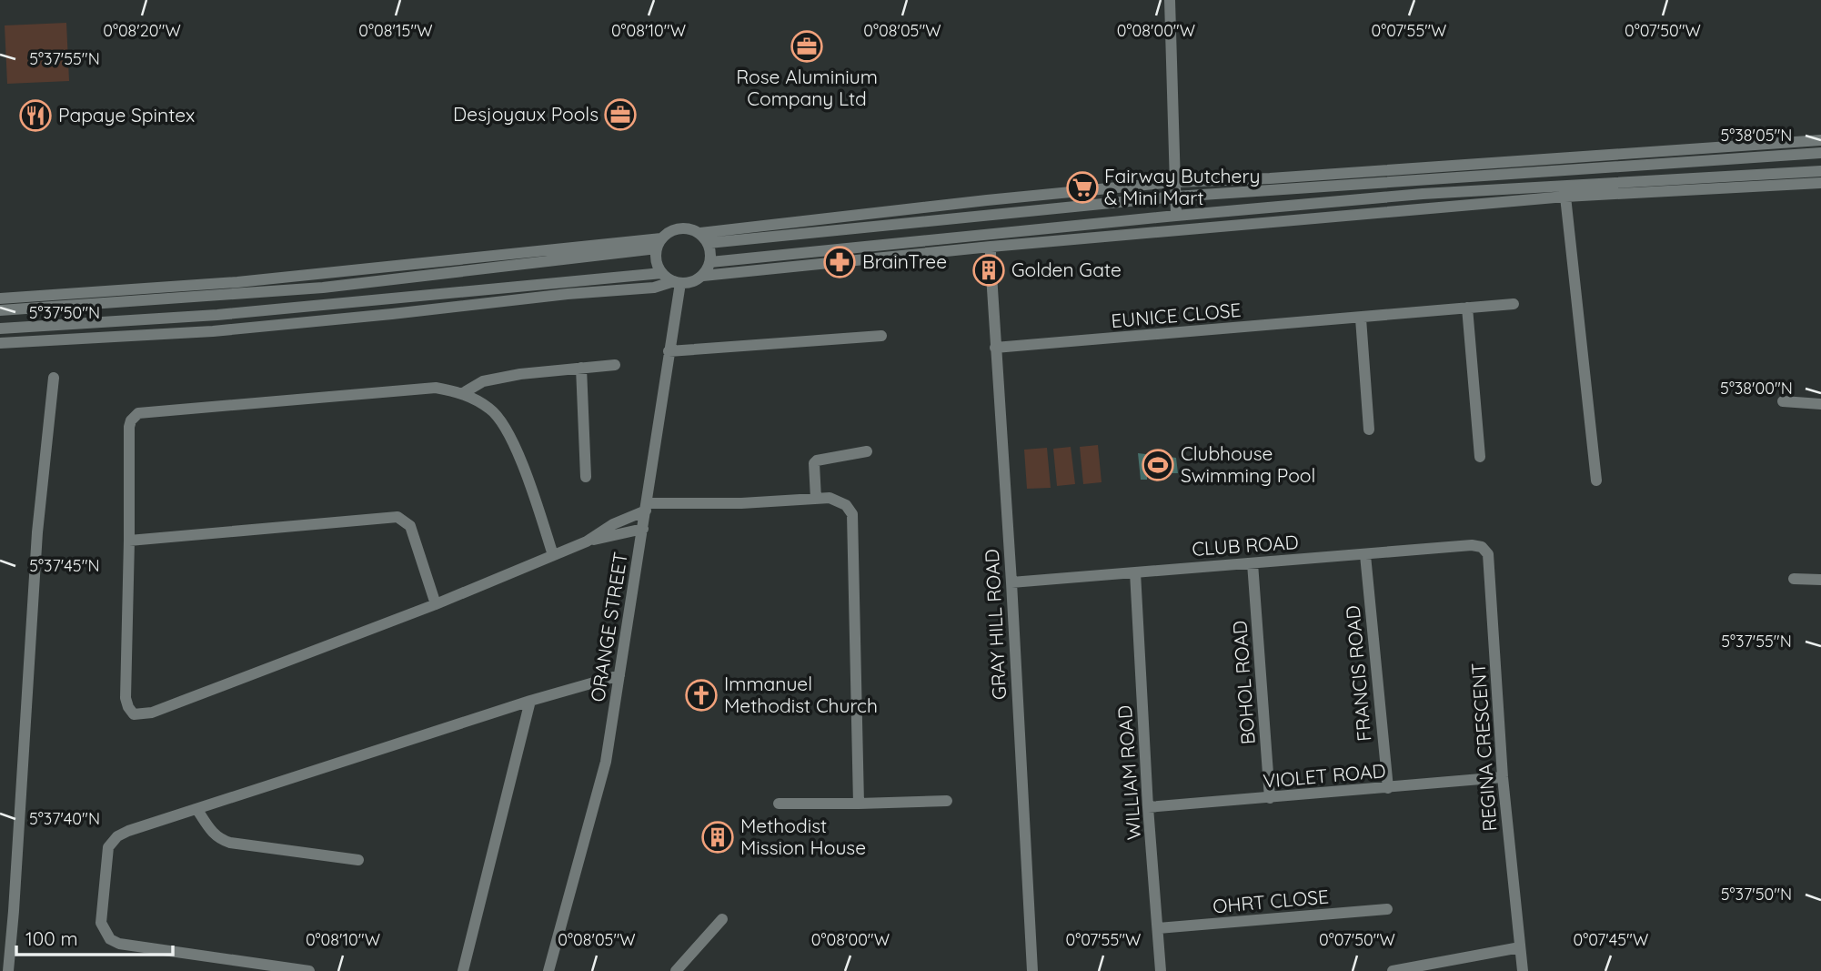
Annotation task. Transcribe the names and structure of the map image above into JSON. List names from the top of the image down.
{
  "streets": {
    "street": [
      "EUNICE CLOSE",
      "CLUB ROAD",
      "GRAY HILL ROAD",
      "ORANGE STREET",
      "FRANCIS ROAD",
      "BOHOL ROAD",
      "REGINA CRESCENT",
      "WILLIAM ROAD",
      "VIOLET ROAD",
      "OHRT CLOSE"
    ]
  },
  "crossings": [
    ["EUNICE CLOSE", "GRAY HILL ROAD"],
    ["CLUB ROAD", "GRAY HILL ROAD"],
    ["CLUB ROAD", "FRANCIS ROAD"],
    ["CLUB ROAD", "BOHOL ROAD"],
    ["CLUB ROAD", "REGINA CRESCENT"],
    ["CLUB ROAD", "WILLIAM ROAD"],
    ["FRANCIS ROAD", "VIOLET ROAD"],
    ["BOHOL ROAD", "VIOLET ROAD"],
    ["REGINA CRESCENT", "VIOLET ROAD"],
    ["WILLIAM ROAD", "VIOLET ROAD"],
    ["WILLIAM ROAD", "OHRT CLOSE"]
  ],
  "places": {
    "office": ["Rose Aluminium Company Ltd", "Desjoyaux Pools"],
    "restaurant": ["Papaye Spintex"],
    "supermarket": ["Fairway Butchery & Mini Mart"],
    "pharmacy": ["BrainTree"],
    "building": ["Golden Gate", "Methodist Mission House"],
    "sports": ["Clubhouse Swimming Pool"],
    "church": ["Immanuel Methodist Church"]
  },
  "scale_bar": "100 m",
  "coordinates": [
    "0°08'20\"W",
    "0°08'15\"W",
    "0°08'10\"W",
    "0°08'05\"W",
    "0°08'00\"W",
    "0°07'55\"W",
    "0°07'50\"W",
    "5°37'55\"N",
    "5°38'05\"N",
    "5°37'50\"N",
    "5°38'00\"N",
    "5°37'45\"N",
    "5°37'40\"N",
    "0°07'45\"W"
  ]
}
